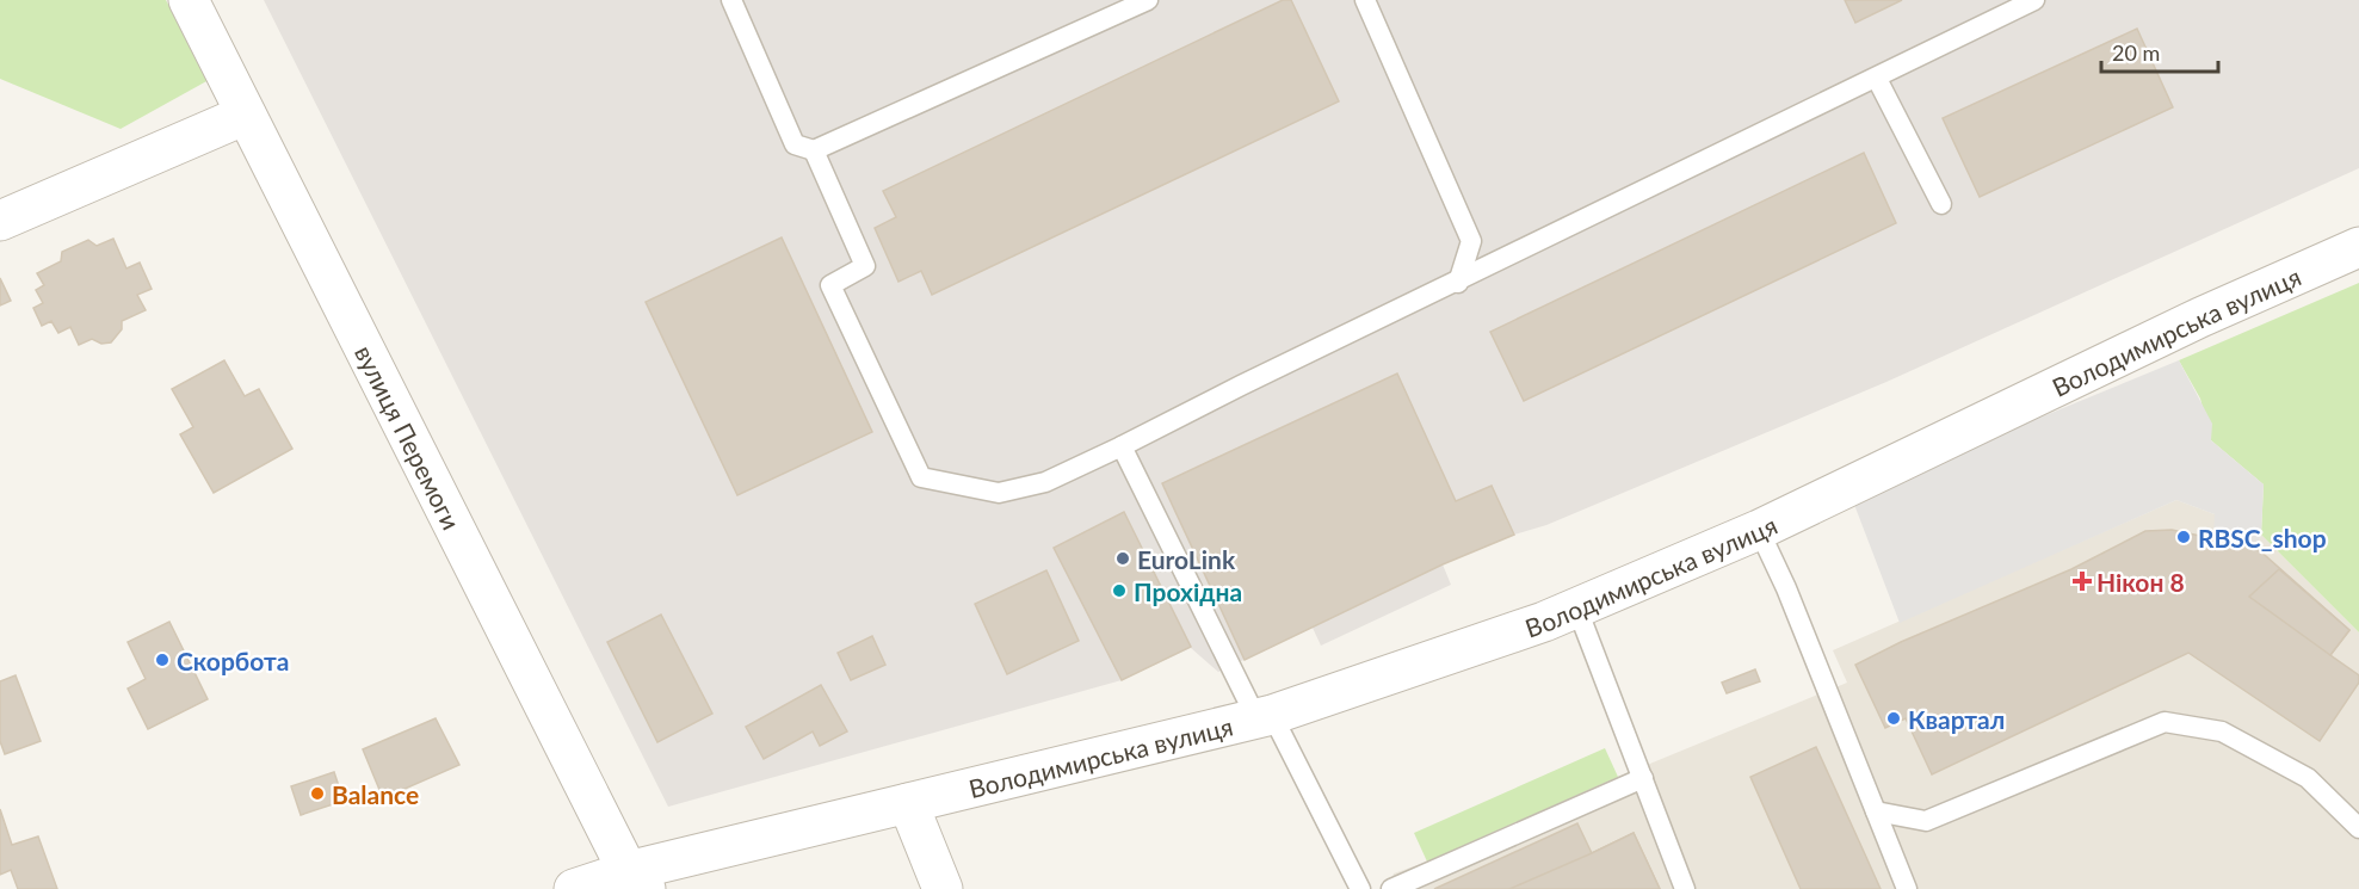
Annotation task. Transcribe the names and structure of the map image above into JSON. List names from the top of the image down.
{
  "streets": {
    "street": ["Володимирська вулиця", "вулиця Перемоги"]
  },
  "crossings": [
    ["Володимирська вулиця", "вулиця Перемоги"]
  ],
  "places": {
    "other": [
      "RBSC_shop",
      "EuroLink",
      "Прохідна",
      "Скорбота",
      "Квартал",
      "Balance"
    ],
    "health": ["Нікон 8"]
  },
  "scale_bar": "20 m"
}
